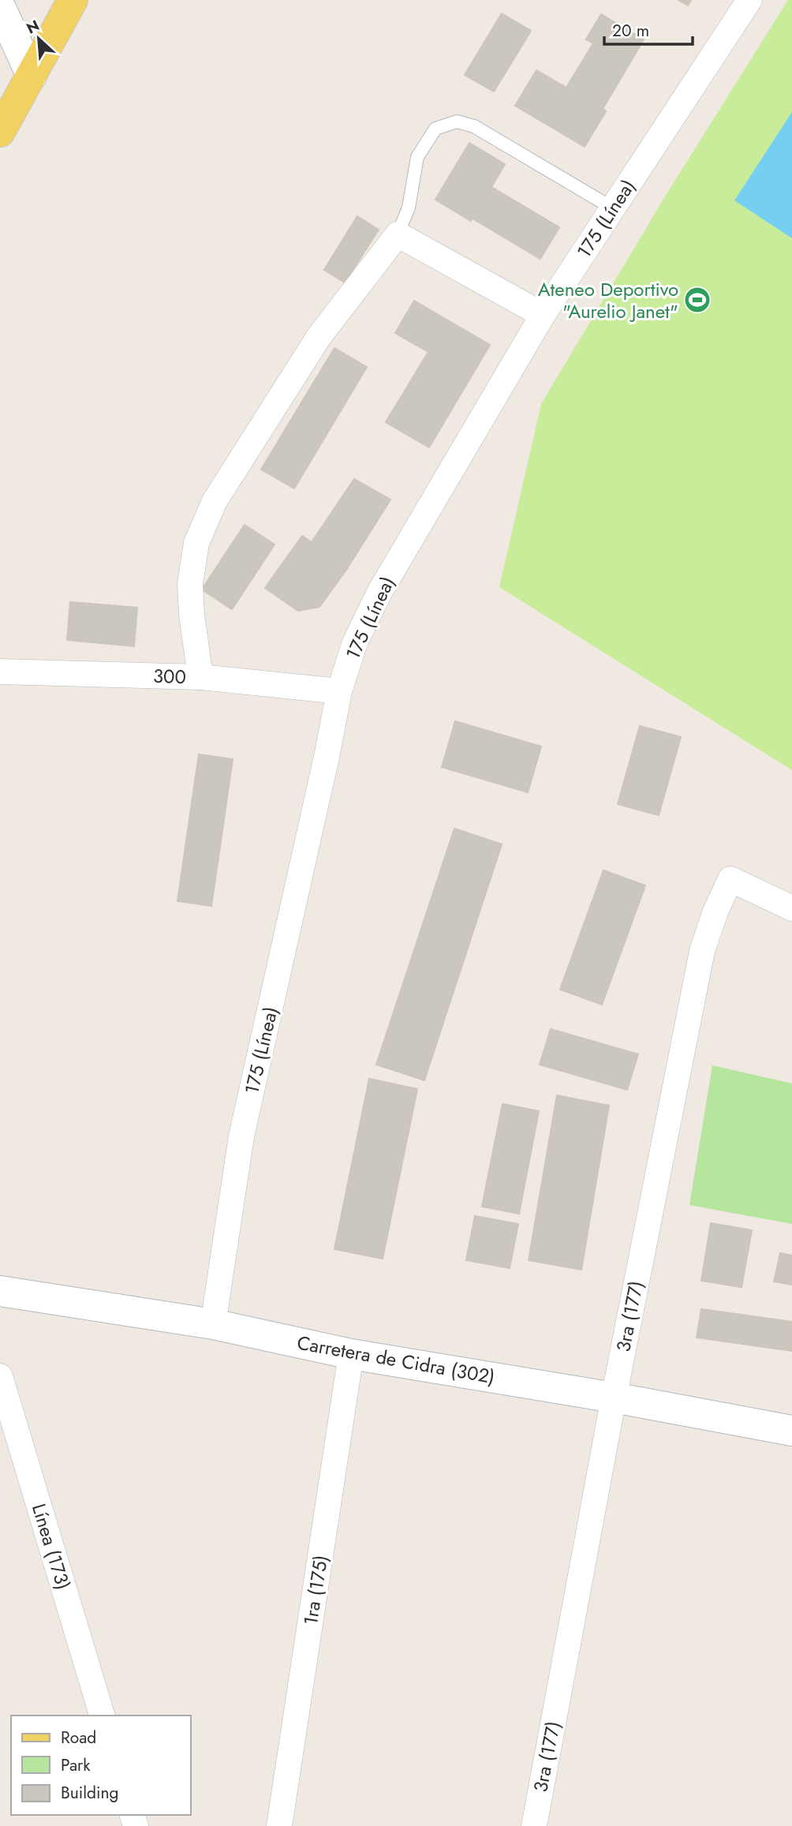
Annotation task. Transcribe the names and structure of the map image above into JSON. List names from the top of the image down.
{
  "streets": {
    "main road": ["Carretera de Cidra (302)"],
    "street": [
      "175 (Línea)",
      "300",
      "3ra (177)",
      "Línea (173)",
      "1ra (175)"
    ]
  },
  "crossings": [
    ["175 (Línea)", "300"],
    ["175 (Línea)", "Carretera de Cidra (302)"],
    ["3ra (177)", "Carretera de Cidra (302)"],
    ["Carretera de Cidra (302)", "1ra (175)"]
  ],
  "places": {
    "sports": ["Ateneo Deportivo \"Aurelio Janet\""]
  },
  "legend": ["Road", "Park", "Building"],
  "scale_bar": "20 m",
  "north": "top left"
}
